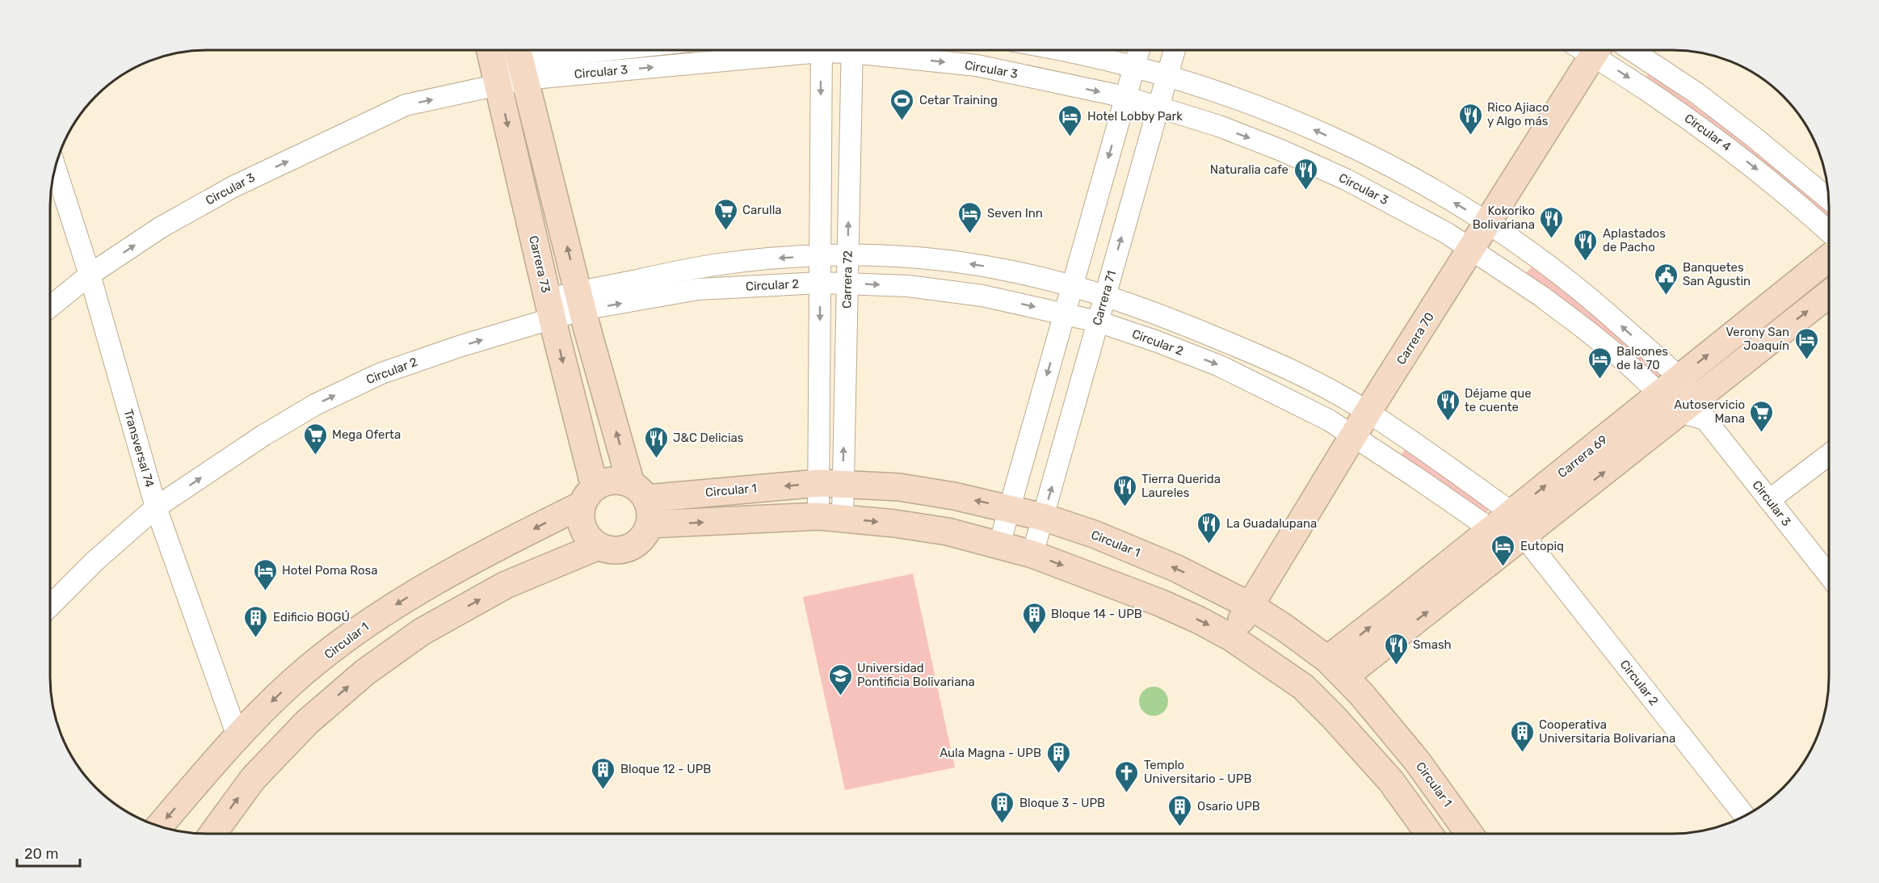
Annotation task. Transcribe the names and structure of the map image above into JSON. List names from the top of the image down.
{
  "streets": {
    "street": [
      "Circular 3",
      "Circular 4",
      "Carrera 73",
      "Carrera 72",
      "Circular 2",
      "Carrera 71",
      "Carrera 70",
      "Transversal 74",
      "Carrera 69",
      "Circular 1"
    ]
  },
  "crossings": [
    ["Circular 3", "Carrera 73"],
    ["Circular 3", "Carrera 71"],
    ["Circular 3", "Carrera 70"],
    ["Circular 3", "Transversal 74"],
    ["Circular 3", "Carrera 69"],
    ["Carrera 73", "Circular 2"],
    ["Carrera 73", "Circular 1"],
    ["Carrera 72", "Circular 2"],
    ["Carrera 72", "Circular 1"],
    ["Circular 2", "Carrera 71"],
    ["Circular 2", "Carrera 70"],
    ["Circular 2", "Transversal 74"],
    ["Circular 2", "Carrera 69"],
    ["Carrera 71", "Circular 1"],
    ["Carrera 70", "Circular 1"],
    ["Transversal 74", "Circular 1"],
    ["Carrera 69", "Circular 1"]
  ],
  "one_way": ["Carrera 69"],
  "places": {
    "sports": ["Cetar Training"],
    "restaurant": [
      "Rico Ajiaco y Algo más",
      "Naturalia cafe",
      "Kokoriko Bolivariana",
      "Aplastados de Pacho",
      "Déjame que te cuente",
      "J&C Delicias",
      "Tierra Querida Laureles",
      "La Guadalupana",
      "Smash"
    ],
    "hotel": [
      "Hotel Lobby Park",
      "Seven Inn",
      "Verony San Joaquín",
      "Balcones de la 70",
      "Eutopiq",
      "Hotel Poma Rosa"
    ],
    "supermarket": ["Carulla", "Autoservicio Mana", "Mega Oferta"],
    "public building": ["Banquetes San Agustin"],
    "building": [
      "Bloque 14 - UPB",
      "Edificio BOGÚ",
      "Cooperativa Universitaria Bolivariana",
      "Aula Magna - UPB",
      "Bloque 12 - UPB",
      "Bloque 3 - UPB",
      "Osario UPB"
    ],
    "school or university": ["Universidad Pontificia Bolivariana"],
    "church": ["Templo Universitario - UPB"]
  },
  "scale_bar": "20 m"
}
